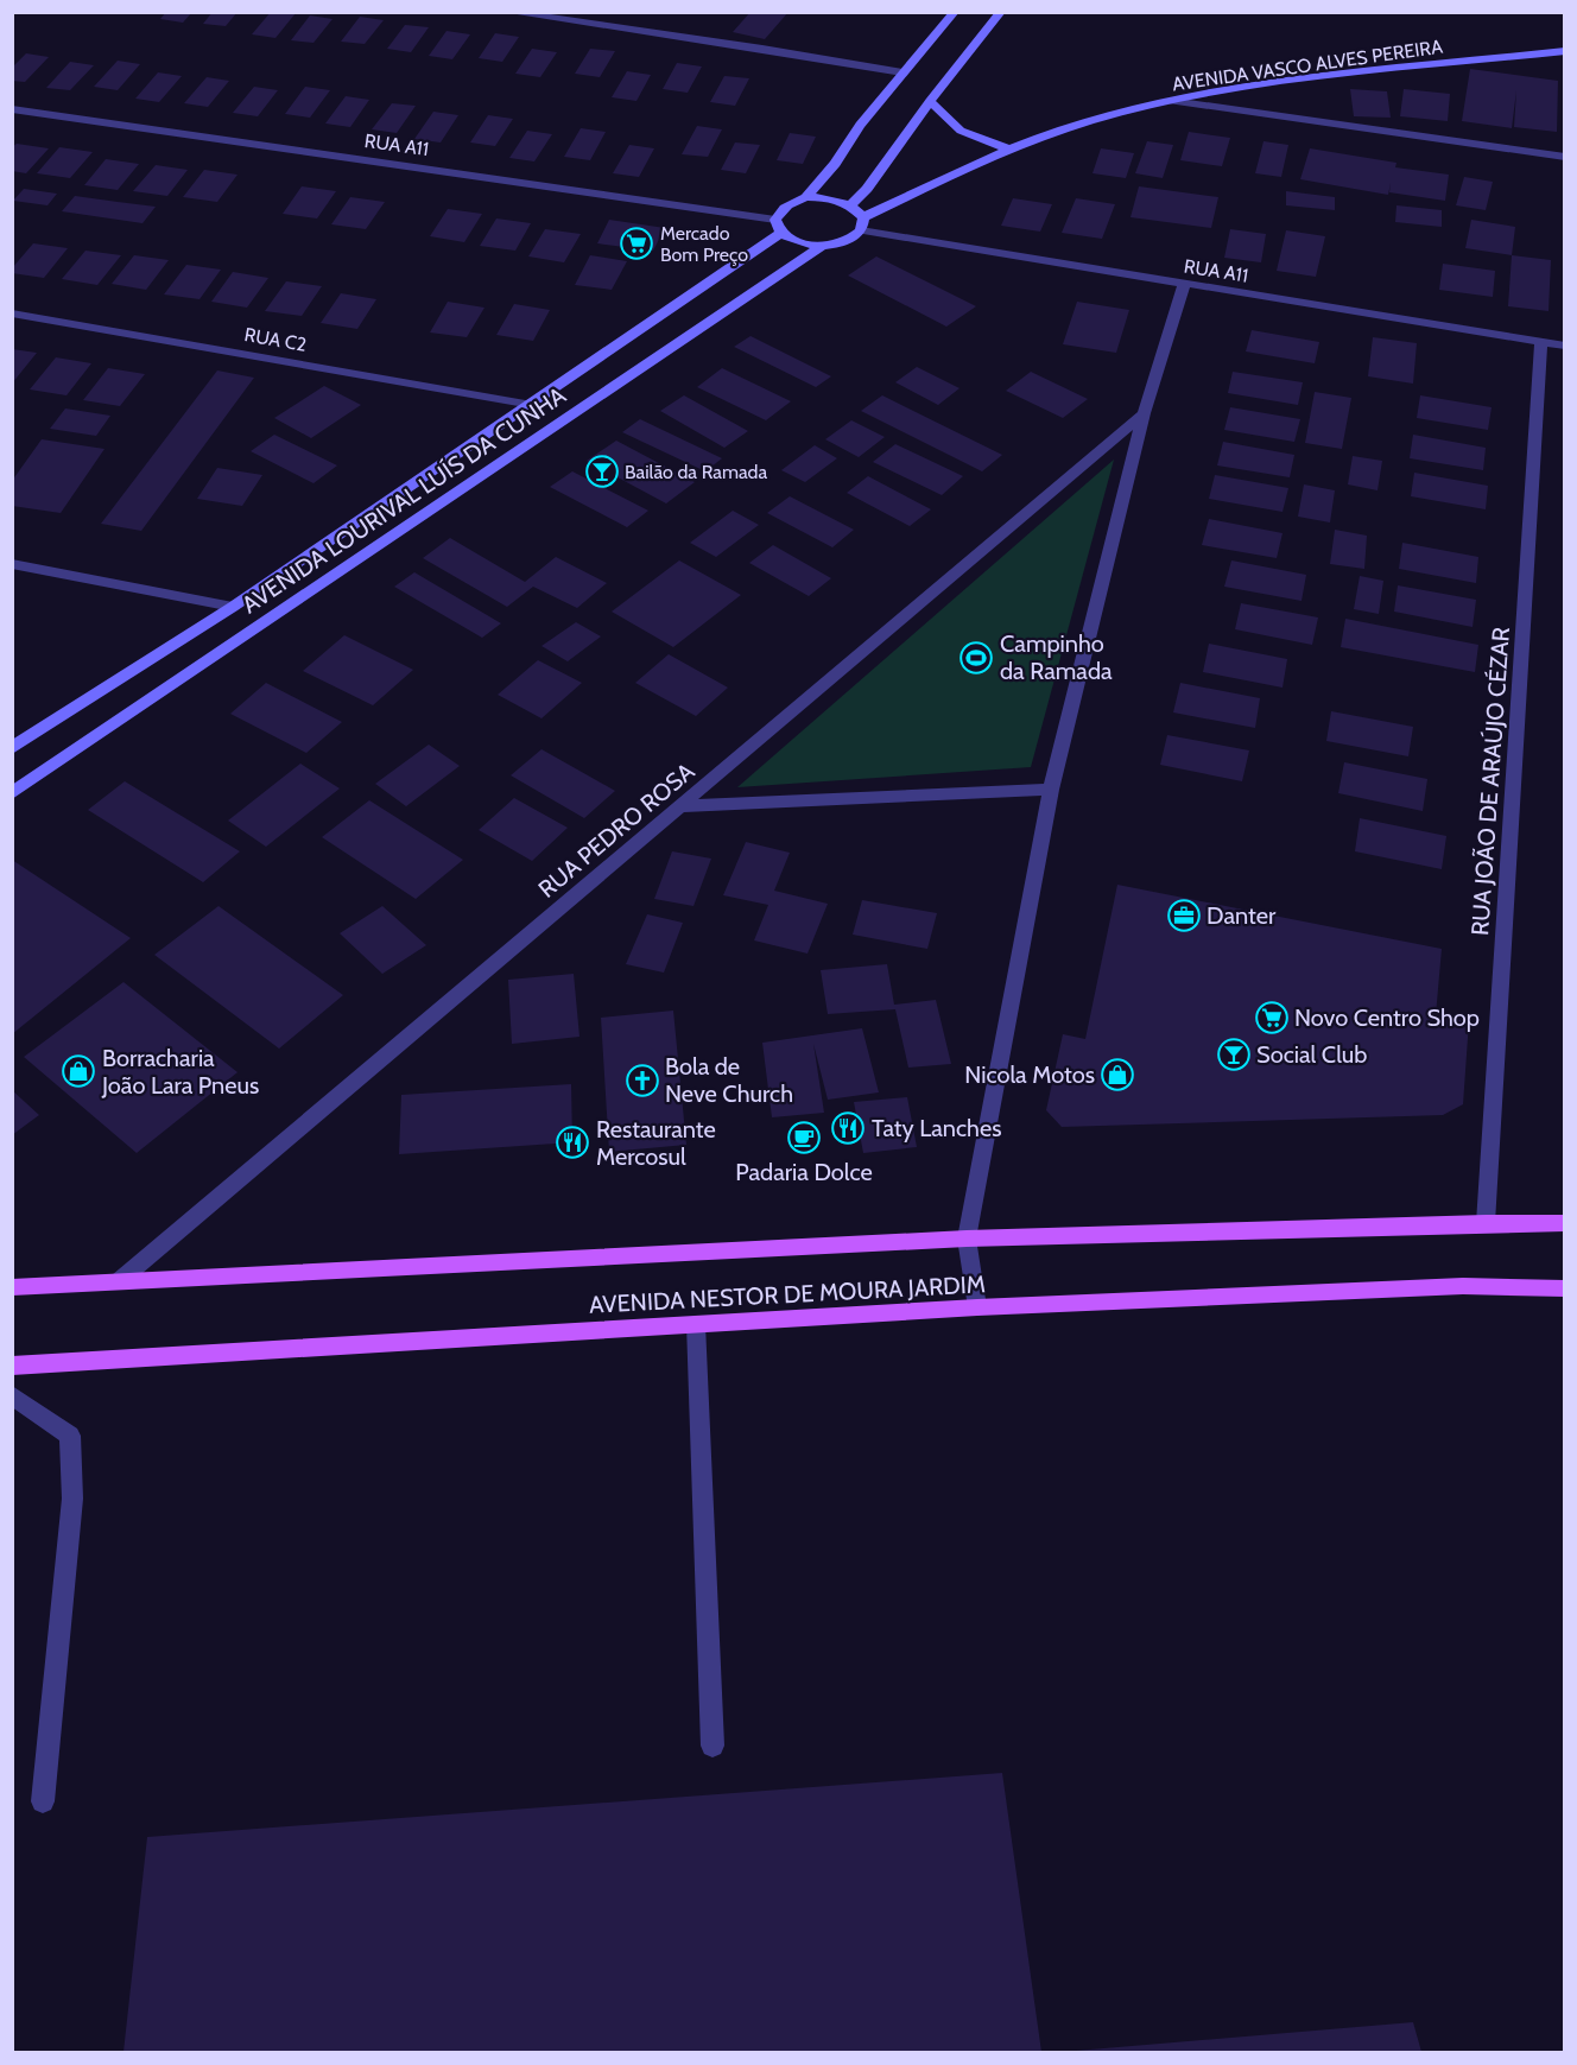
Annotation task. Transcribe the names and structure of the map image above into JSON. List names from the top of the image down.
{
  "streets": {
    "main road": ["AVENIDA NESTOR DE MOURA JARDIM"],
    "street": [
      "AVENIDA VASCO ALVES PEREIRA",
      "RUA A11",
      "RUA C2",
      "AVENIDA LOURIVAL LUÍS DA CUNHA",
      "RUA JOÃO DE ARAÚJO CÉZAR",
      "RUA PEDRO ROSA"
    ]
  },
  "crossings": [
    ["AVENIDA VASCO ALVES PEREIRA", "RUA A11"],
    ["AVENIDA VASCO ALVES PEREIRA", "AVENIDA LOURIVAL LUÍS DA CUNHA"],
    ["RUA A11", "AVENIDA LOURIVAL LUÍS DA CUNHA"],
    ["RUA A11", "RUA JOÃO DE ARAÚJO CÉZAR"],
    ["RUA C2", "AVENIDA LOURIVAL LUÍS DA CUNHA"],
    ["RUA JOÃO DE ARAÚJO CÉZAR", "AVENIDA NESTOR DE MOURA JARDIM"],
    ["RUA PEDRO ROSA", "AVENIDA NESTOR DE MOURA JARDIM"]
  ],
  "places": {
    "supermarket": ["Mercado Bom Preço", "Novo Centro Shop"],
    "bar": ["Bailão da Ramada", "Social Club"],
    "sports": ["Campinho da Ramada"],
    "office": ["Danter"],
    "shop": ["Borracharia João Lara Pneus", "Nicola Motos"],
    "church": ["Bola de Neve Church"],
    "restaurant": ["Taty Lanches", "Restaurante Mercosul"],
    "cafe": ["Padaria Dolce"]
  }
}
